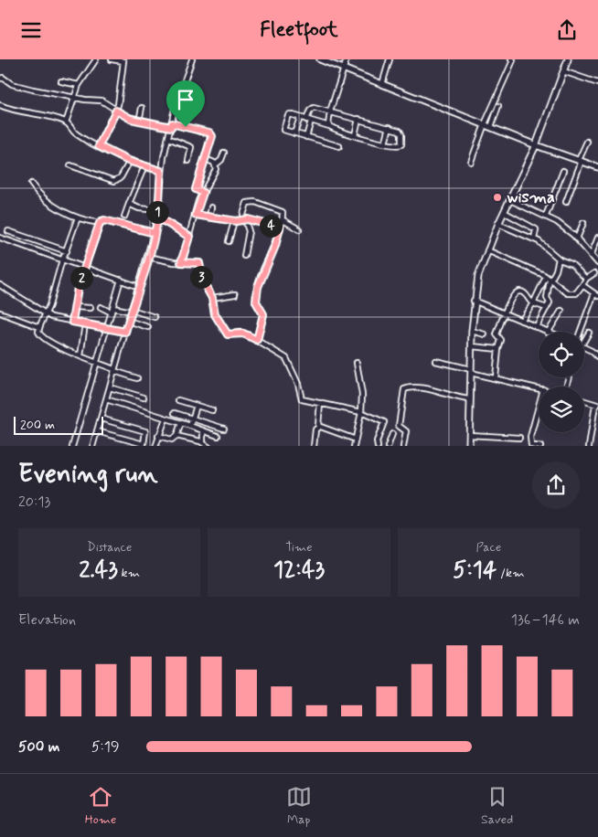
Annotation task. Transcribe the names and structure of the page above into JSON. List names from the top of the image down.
{
  "places": ["wisma"],
  "scale_bar": "200 m",
  "page": {
    "header": "Fleetfoot",
    "pins": [
      "1",
      "4",
      "3",
      "2"
    ],
    "scale": "200 m",
    "heading": ["Evening run", "20:13"],
    "stats": [
      ["Distance", "2.43 km"],
      ["Time", "12:43"],
      ["Pace", "5:14 /km"]
    ],
    "chart": ["Elevation", "136–146 m"],
    "list": [
      {
        "name": "500 m",
        "note": "5:19"
      }
    ],
    "tabs": ["Home", "Map", "Saved"]
  }
}
